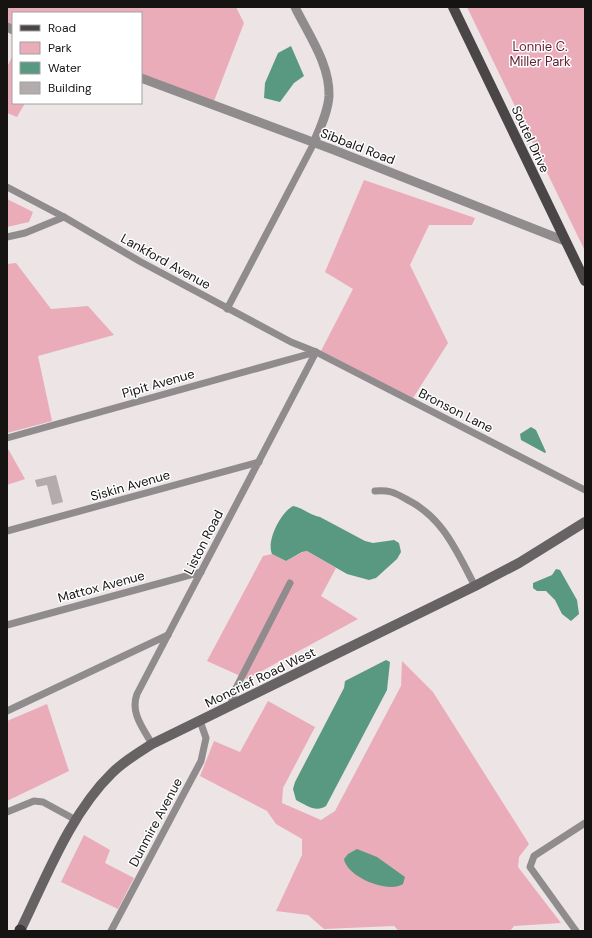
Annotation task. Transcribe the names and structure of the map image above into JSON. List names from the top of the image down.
{
  "streets": {
    "main road": ["Soutel Drive", "Moncrief Road West"],
    "street": [
      "Sibbald Road",
      "Lankford Avenue",
      "Pipit Avenue",
      "Bronson Lane",
      "Siskin Avenue",
      "Liston Road",
      "Mattox Avenue",
      "Dunmire Avenue"
    ]
  },
  "crossings": [
    ["Soutel Drive", "Sibbald Road"],
    ["Lankford Avenue", "Pipit Avenue"],
    ["Lankford Avenue", "Bronson Lane"],
    ["Lankford Avenue", "Liston Road"],
    ["Pipit Avenue", "Bronson Lane"],
    ["Pipit Avenue", "Liston Road"],
    ["Bronson Lane", "Liston Road"],
    ["Siskin Avenue", "Liston Road"],
    ["Liston Road", "Mattox Avenue"],
    ["Liston Road", "Moncrief Road West"],
    ["Moncrief Road West", "Dunmire Avenue"]
  ],
  "parks": ["Lonnie C. Miller Park"],
  "legend": [
    "Road",
    "Park",
    "Water",
    "Building"
  ]
}
